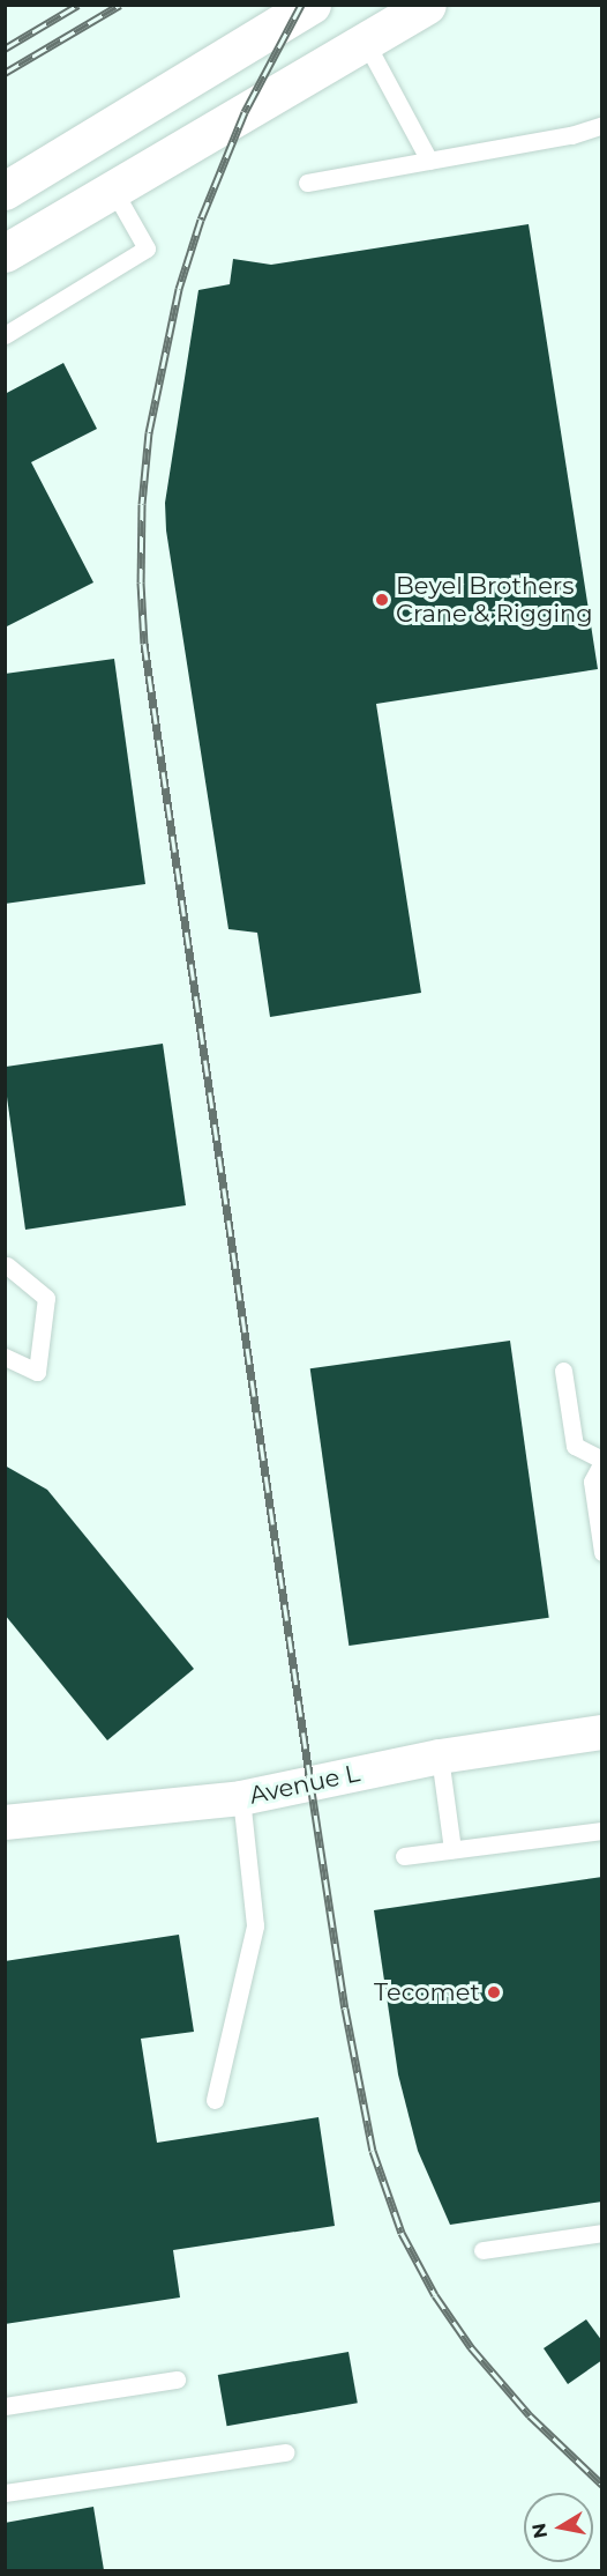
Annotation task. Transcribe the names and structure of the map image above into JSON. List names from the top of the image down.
{
  "streets": {
    "street": ["Avenue L"]
  },
  "places": ["Beyel Brothers Crane & Rigging", "Tecomet"],
  "north": "left"
}
